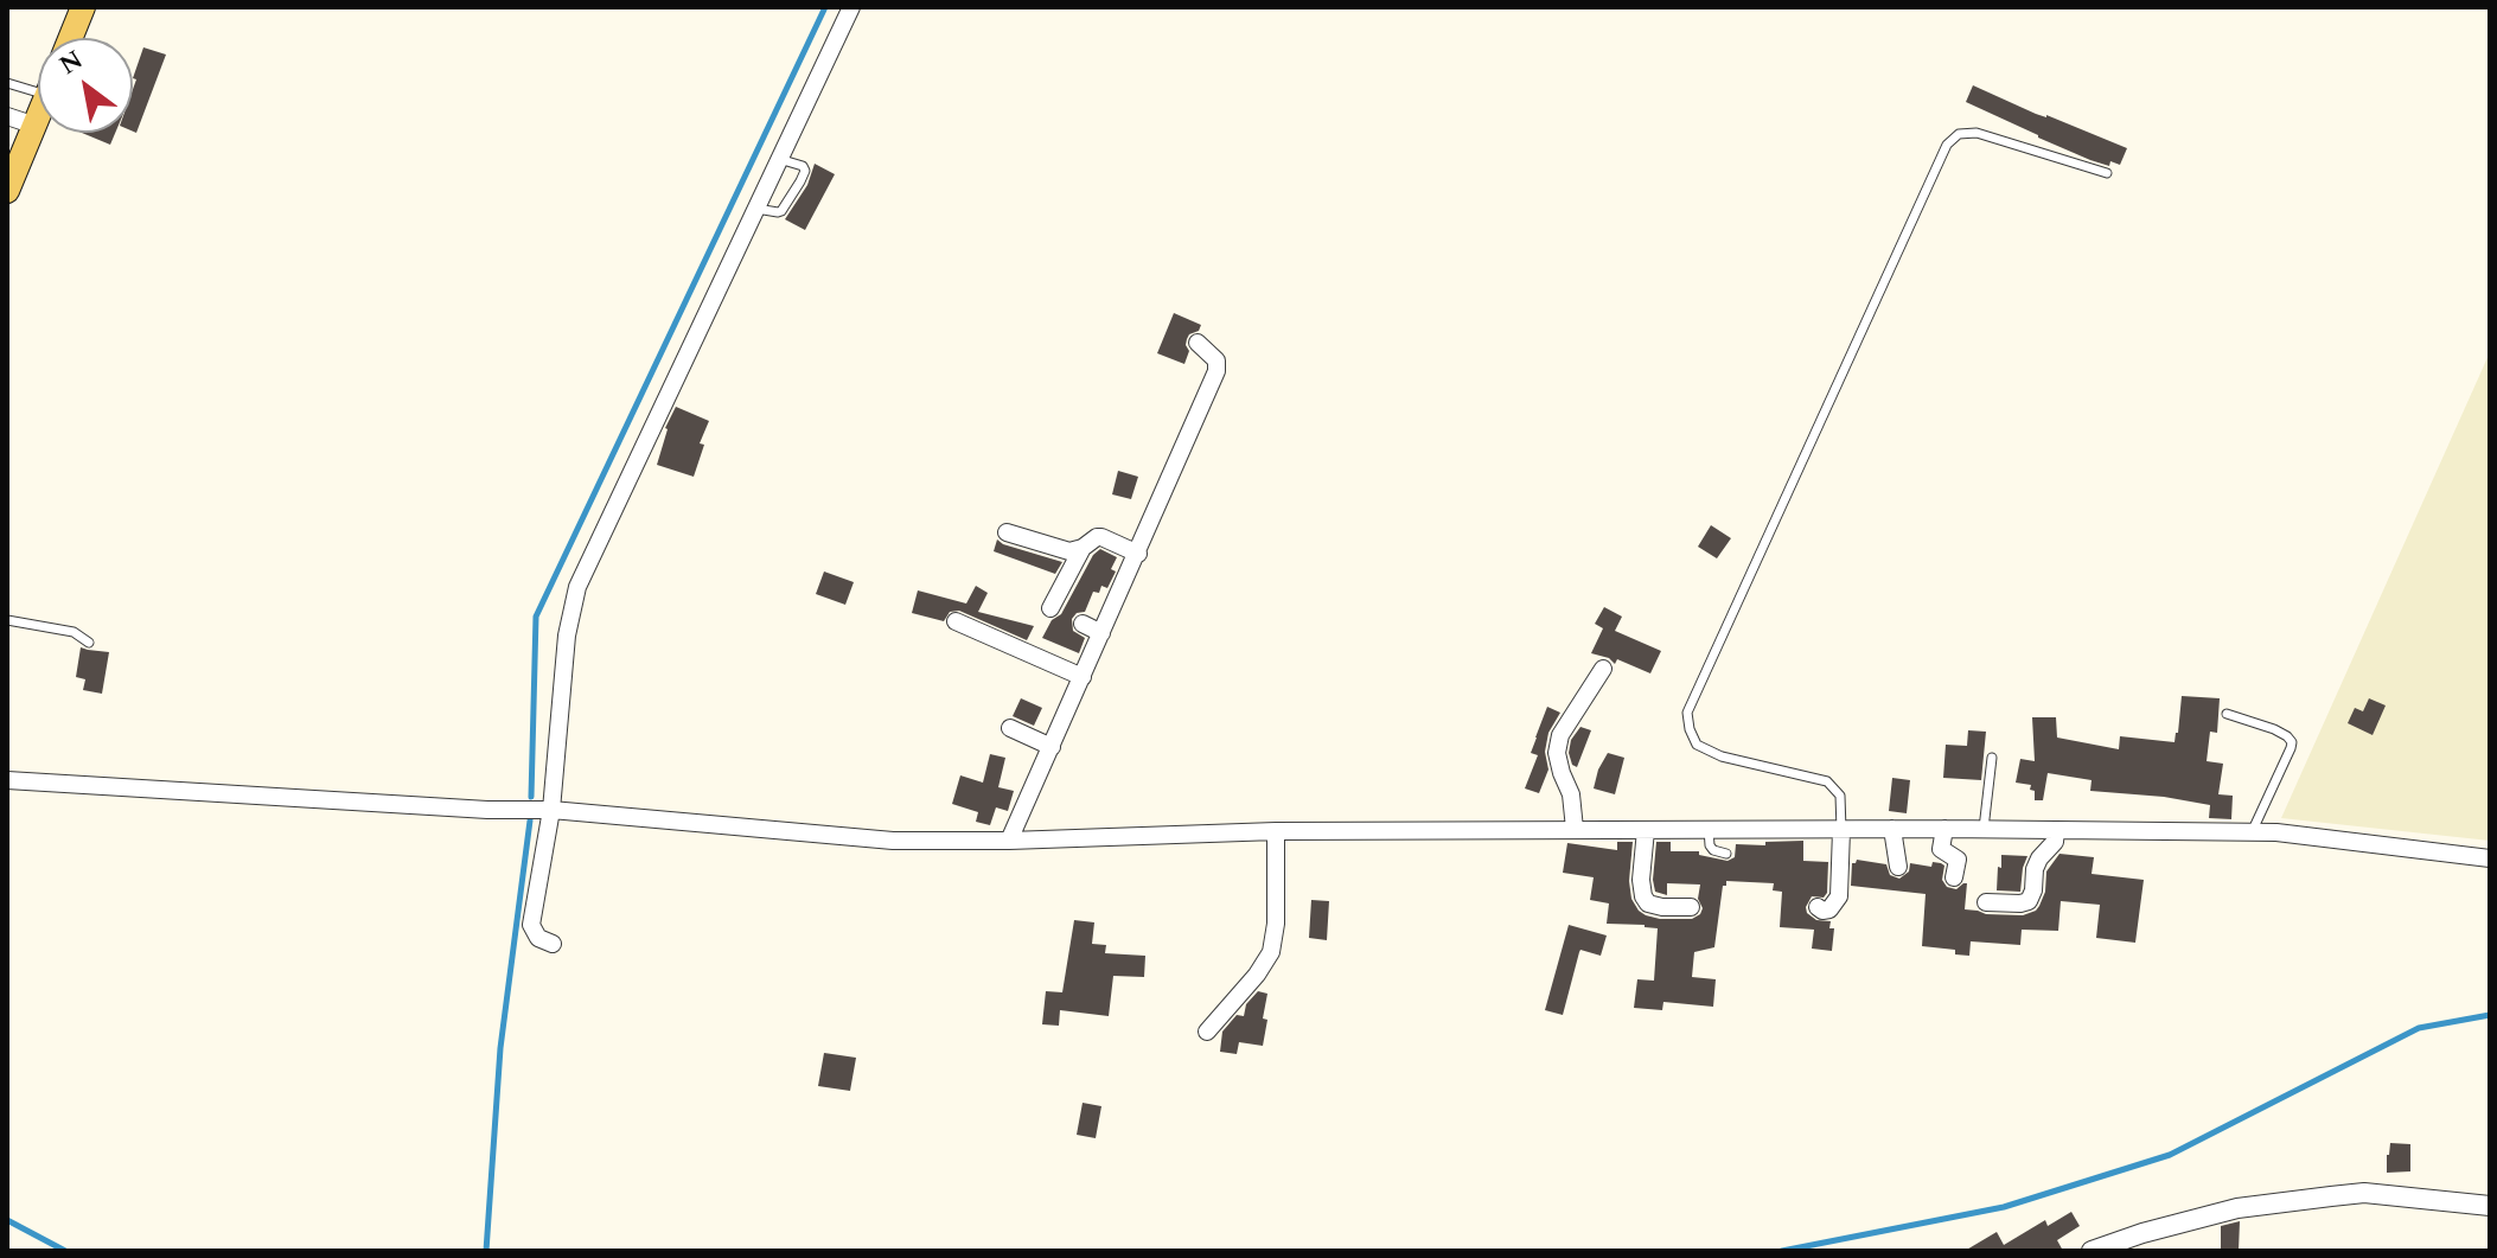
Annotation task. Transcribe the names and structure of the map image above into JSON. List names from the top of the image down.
{
  "north": "top left"
}
